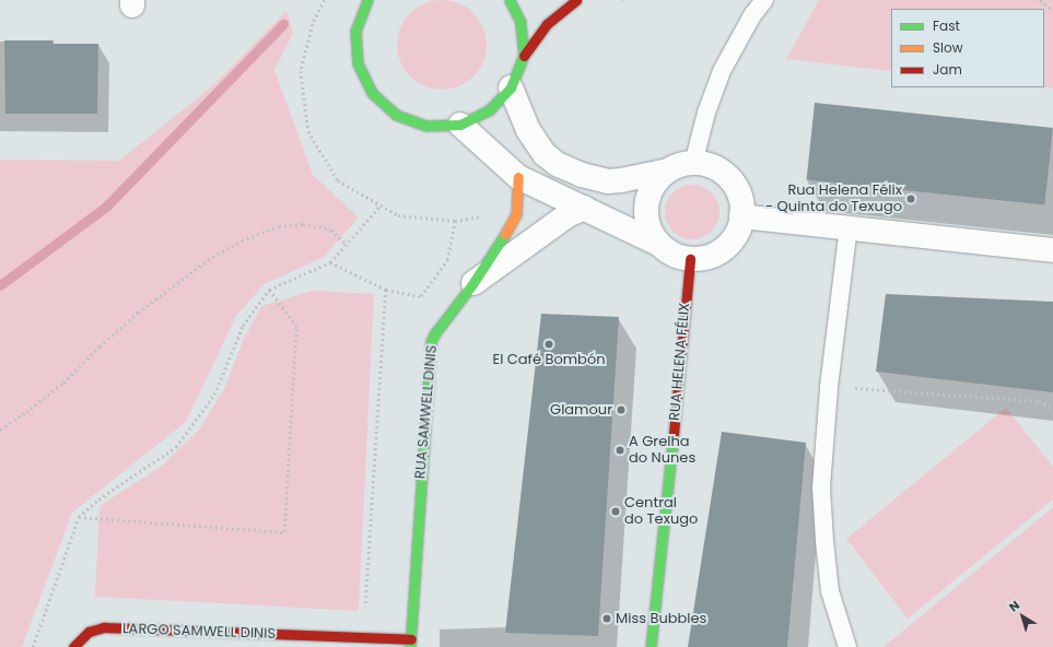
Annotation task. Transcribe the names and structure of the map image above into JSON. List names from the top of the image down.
{
  "streets": {
    "street": ["RUA HELENA FÉLIX", "RUA SAMWELL DINIS", "LARGO SAMWELL DINIS"]
  },
  "crossings": [
    ["RUA SAMWELL DINIS", "LARGO SAMWELL DINIS"]
  ],
  "places": [
    "Rua Helena Félix - Quinta do Texugo",
    "El Café Bombón",
    "Glamour",
    "A Grelha do Nunes",
    "Central do Texugo",
    "Miss Bubbles"
  ],
  "legend": ["Fast", "Slow", "Jam"],
  "north": "top left"
}
